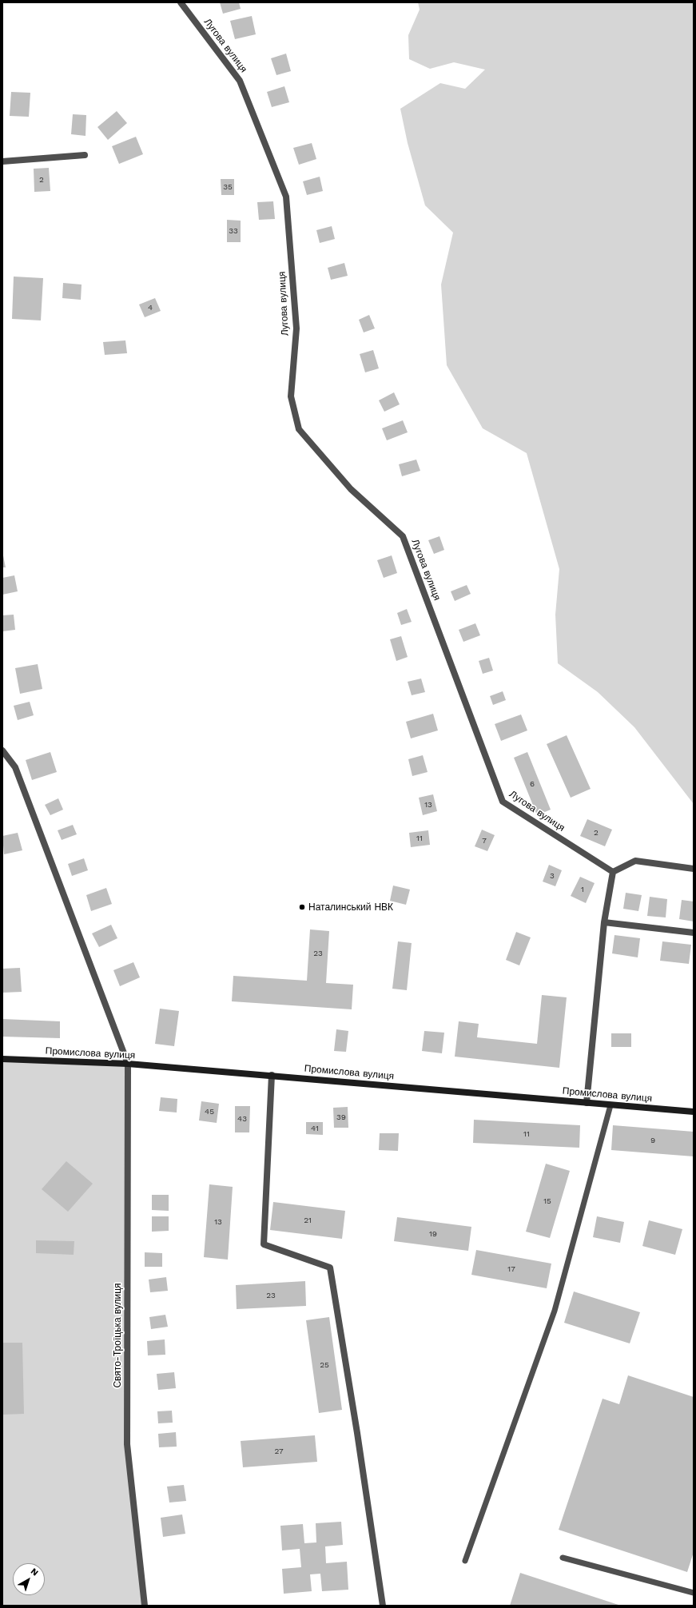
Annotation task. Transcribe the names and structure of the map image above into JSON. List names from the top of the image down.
{
  "streets": {
    "street": ["Лугова вулиця", "Промислова вулиця", "Свято-Троїцька вулиця"]
  },
  "crossings": [
    ["Промислова вулиця", "Свято-Троїцька вулиця"]
  ],
  "places": ["Наталинський НВК"],
  "house_numbers": [
    "2",
    "35",
    "33",
    "4",
    "6",
    "13",
    "2",
    "11",
    "7",
    "3",
    "1",
    "23",
    "45",
    "39",
    "43",
    "41",
    "11",
    "9",
    "15",
    "21",
    "13",
    "19",
    "17",
    "23",
    "25",
    "27"
  ],
  "north": "top right"
}
